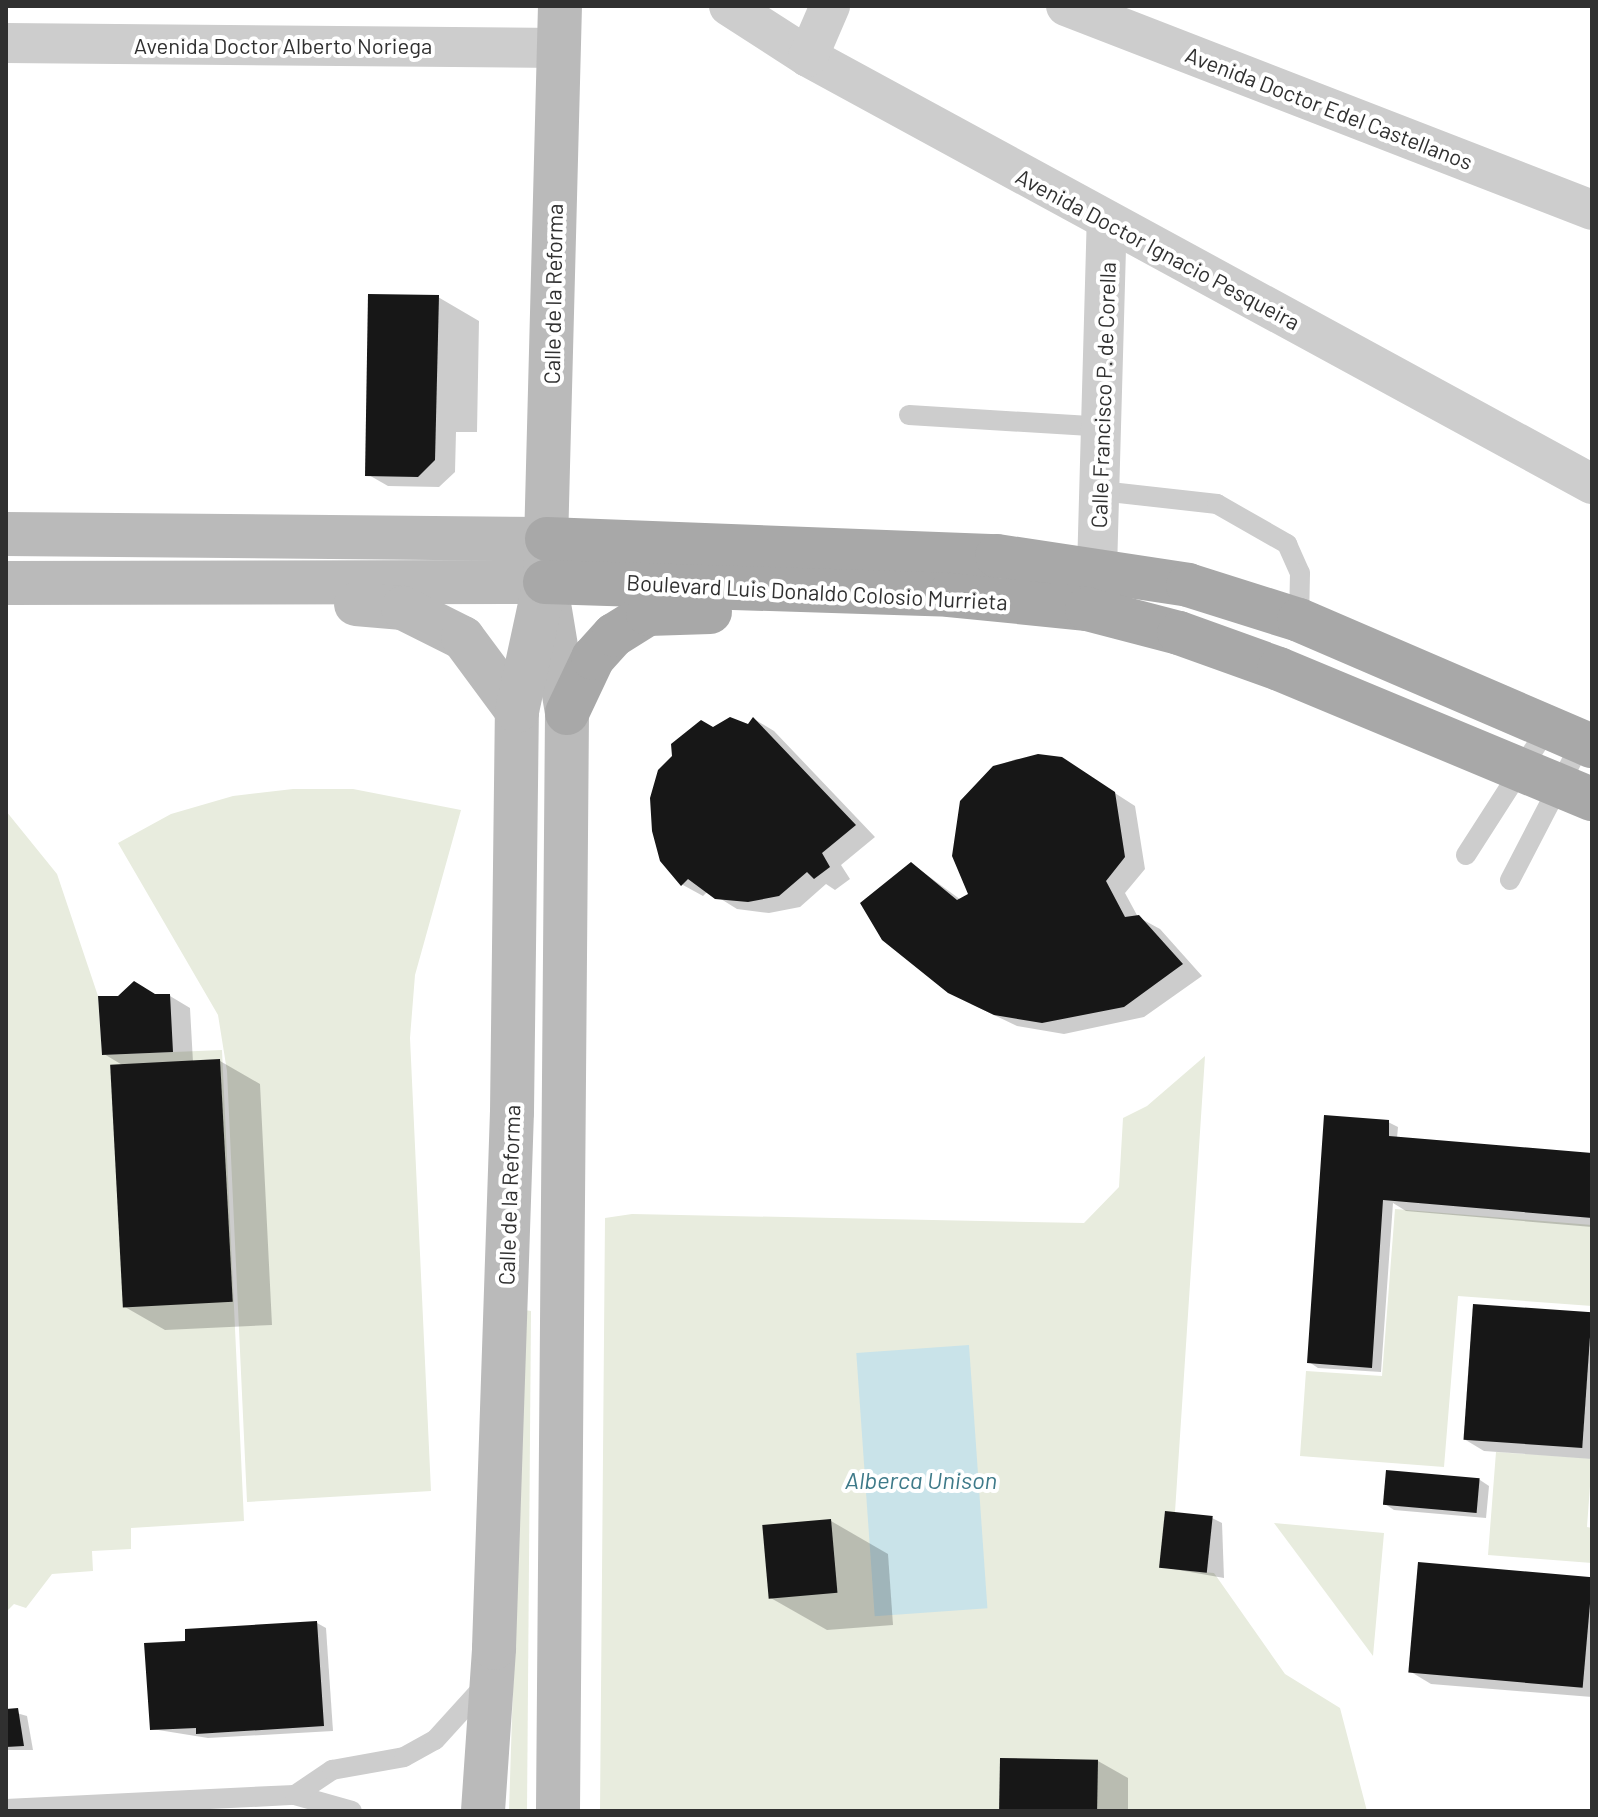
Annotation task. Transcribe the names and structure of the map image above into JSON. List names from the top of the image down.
{
  "streets": {
    "main road": ["Calle de la Reforma", "Boulevard Luis Donaldo Colosio Murrieta"],
    "street": [
      "Avenida Doctor Alberto Noriega",
      "Avenida Doctor Edel Castellanos",
      "Avenida Doctor Ignacio Pesqueira",
      "Calle Francisco P. de Corella"
    ]
  },
  "crossings": [
    ["Avenida Doctor Alberto Noriega", "Calle de la Reforma"],
    ["Avenida Doctor Ignacio Pesqueira", "Calle Francisco P. de Corella"],
    ["Calle de la Reforma", "Boulevard Luis Donaldo Colosio Murrieta"],
    ["Calle Francisco P. de Corella", "Boulevard Luis Donaldo Colosio Murrieta"]
  ],
  "water": ["Alberca Unison"]
}
